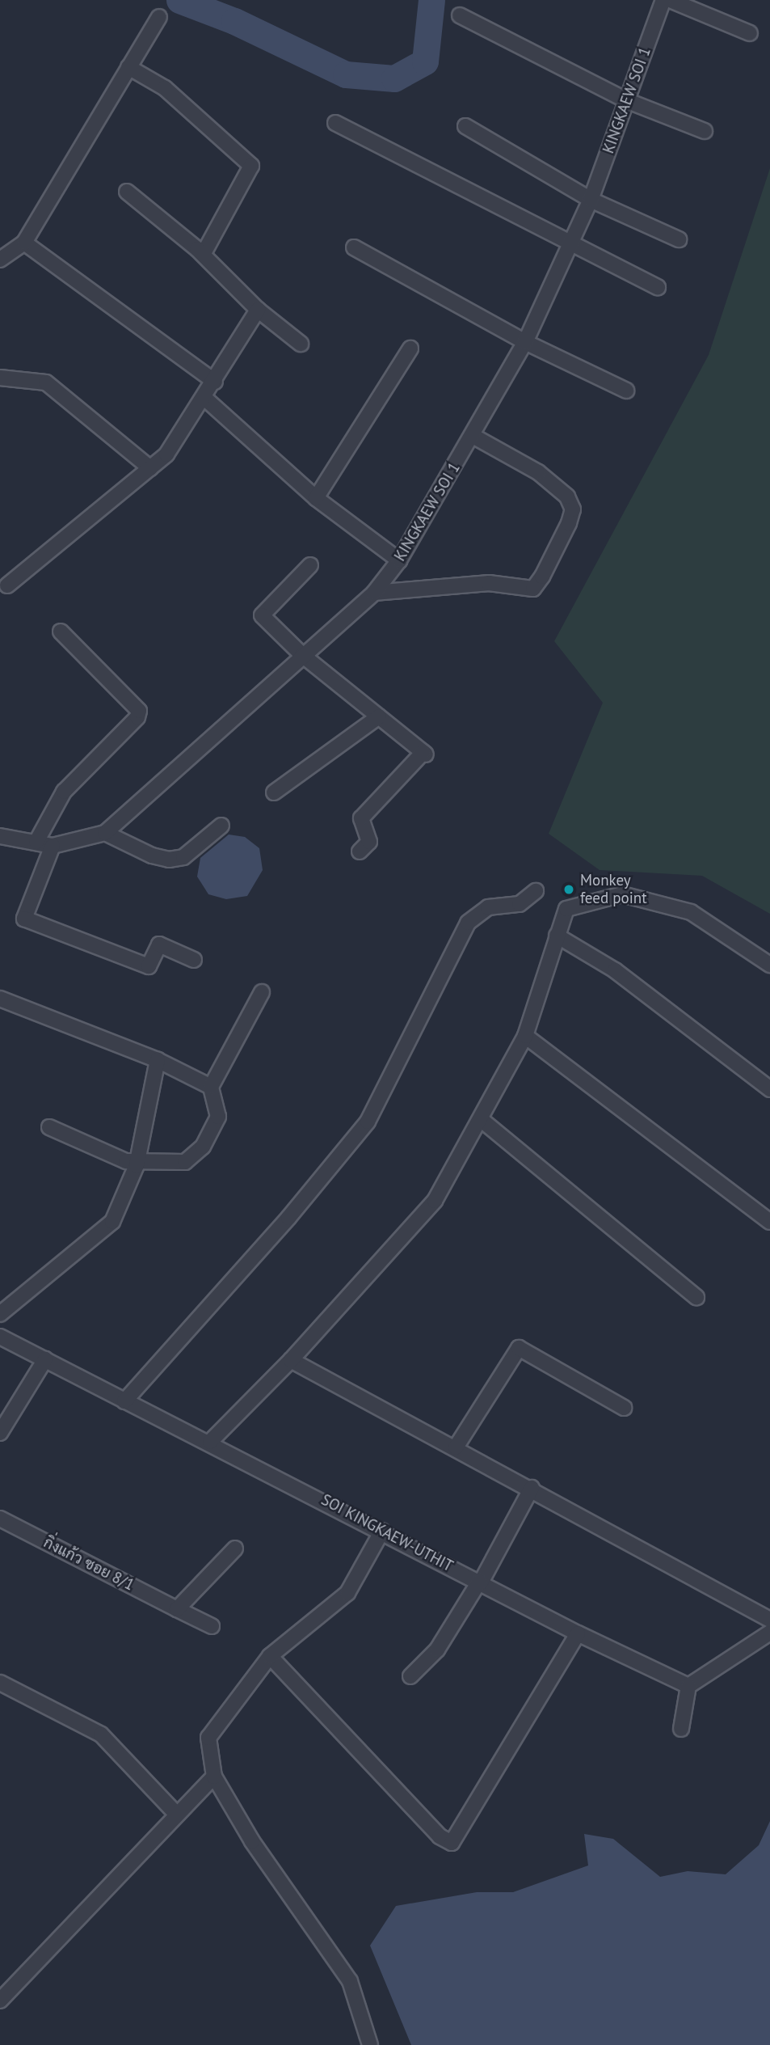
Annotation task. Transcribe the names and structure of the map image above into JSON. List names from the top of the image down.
{
  "streets": {
    "street": ["KINGKAEW SOI 1", "SOI KINGKAEW-UTHIT", "กิ่งแก้ว ซอย 8/1"]
  },
  "places": ["Monkey feed point"]
}
